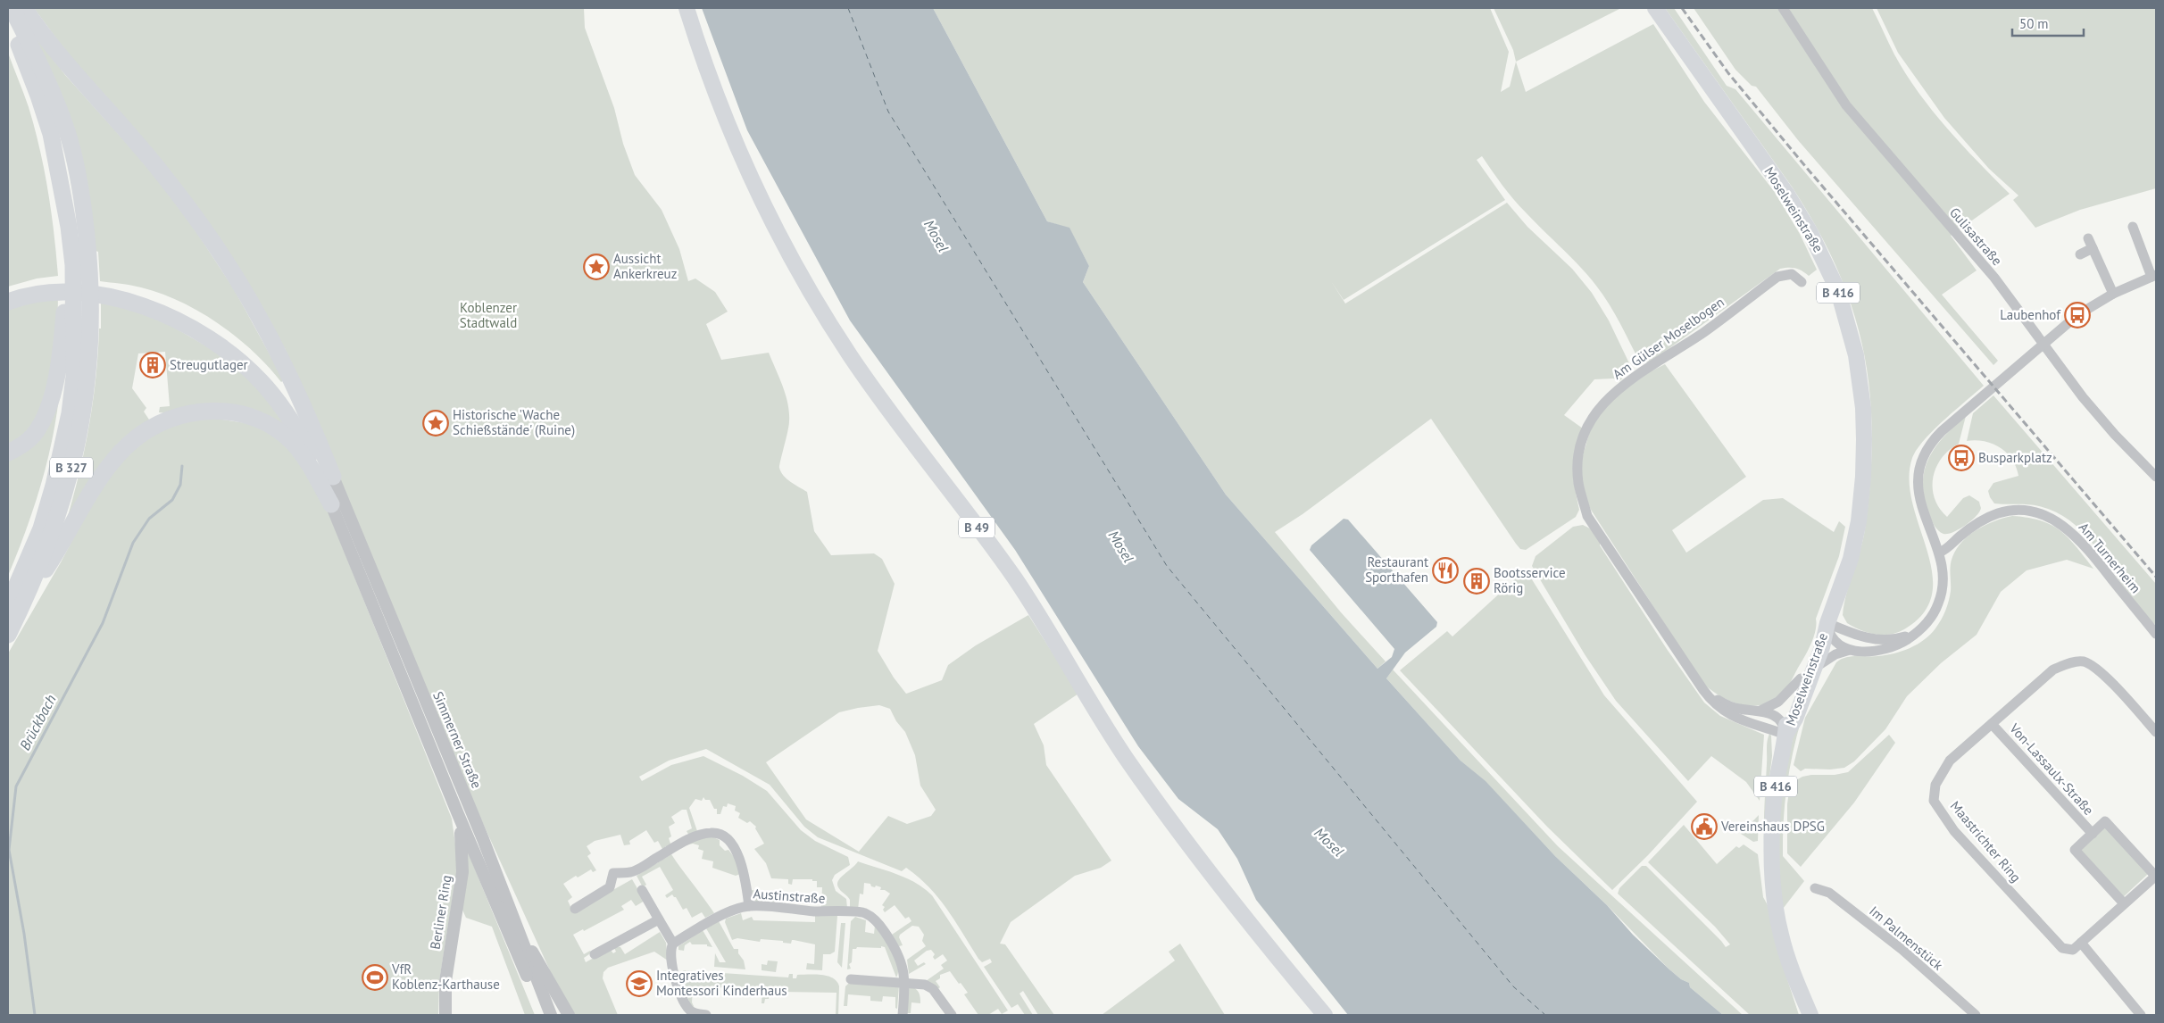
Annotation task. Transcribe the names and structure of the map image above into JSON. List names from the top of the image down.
{
  "streets": {
    "highway": ["B 327"],
    "main road": ["Moselweinstraße", "B 416", "B 49"],
    "street": [
      "Gulisastraße",
      "Am Gülser Moselbogen",
      "Am Turnerheim",
      "Simmerner Straße",
      "Von-Lassaulx-Straße",
      "Maastrichter Ring",
      "Austinstraße",
      "Berliner Ring",
      "Im Palmenstück"
    ]
  },
  "crossings": [
    ["Moselweinstraße", "Am Gülser Moselbogen"],
    ["Simmerner Straße", "Berliner Ring"],
    ["Von-Lassaulx-Straße", "Maastrichter Ring"]
  ],
  "water": ["Mosel", "Brückbach"],
  "parks": ["Koblenzer Stadtwald"],
  "places": {
    "place": ["Aussicht Ankerkreuz", "Historische 'Wache Schießstände' (Ruine)"],
    "bus stop": ["Laubenhof", "Busparkplatz"],
    "building": ["Streugutlager", "Bootsservice Rörig"],
    "restaurant": ["Restaurant Sporthafen"],
    "public building": ["Vereinshaus DPSG"],
    "sports": ["VfR Koblenz-Karthause"],
    "school or university": ["Integratives Montessori Kinderhaus"]
  },
  "scale_bar": "50 m"
}
